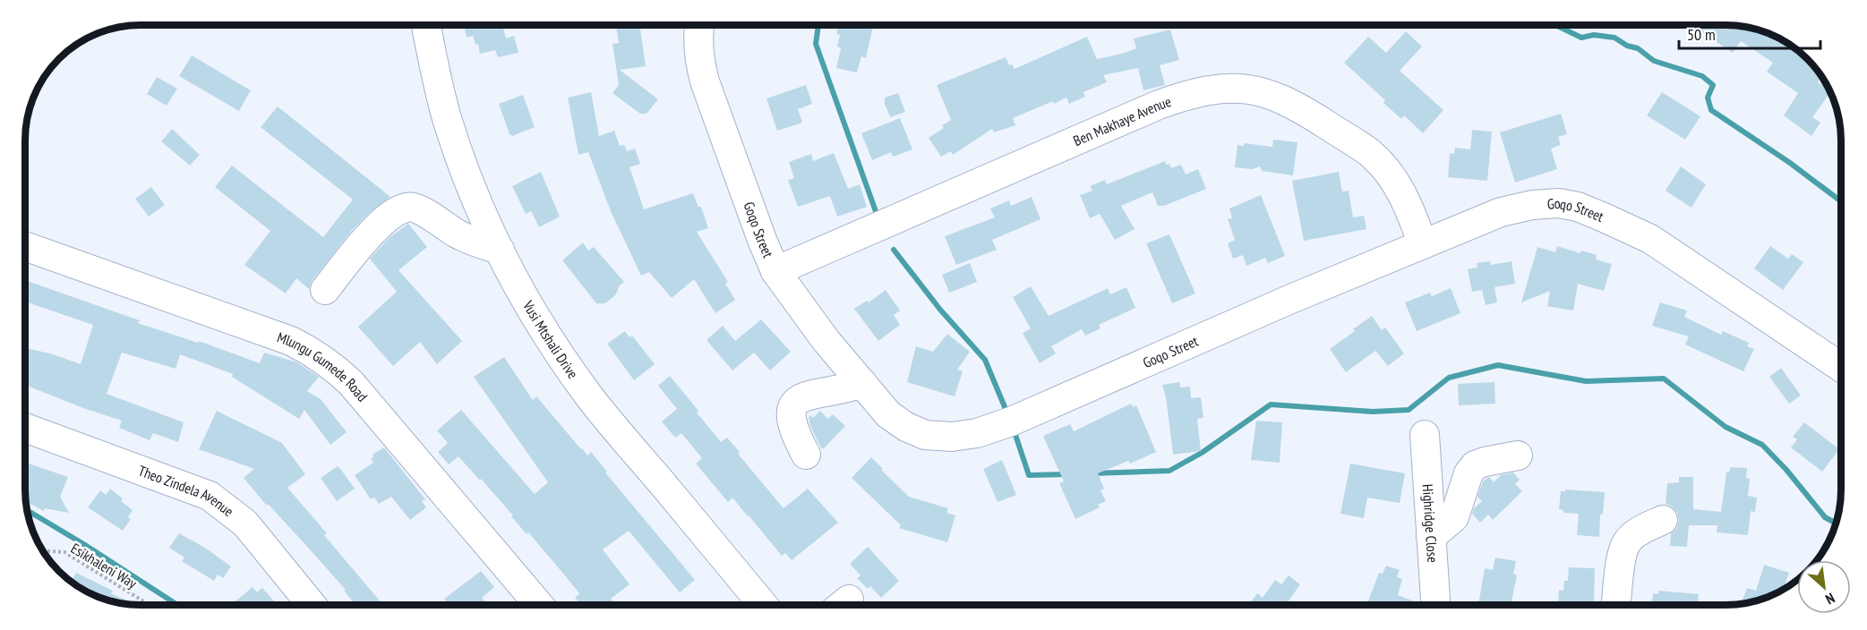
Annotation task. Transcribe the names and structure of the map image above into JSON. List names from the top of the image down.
{
  "streets": {
    "street": [
      "Ben Makhaye Avenue",
      "Goqo Street",
      "Vusi Mtshali Drive",
      "Mlungu Gumede Road",
      "Theo Zindela Avenue",
      "Highridge Close"
    ],
    "path": ["Esikhaleni Way"]
  },
  "crossings": [
    ["Ben Makhaye Avenue", "Goqo Street"]
  ],
  "scale_bar": "50 m",
  "north": "bottom right"
}
